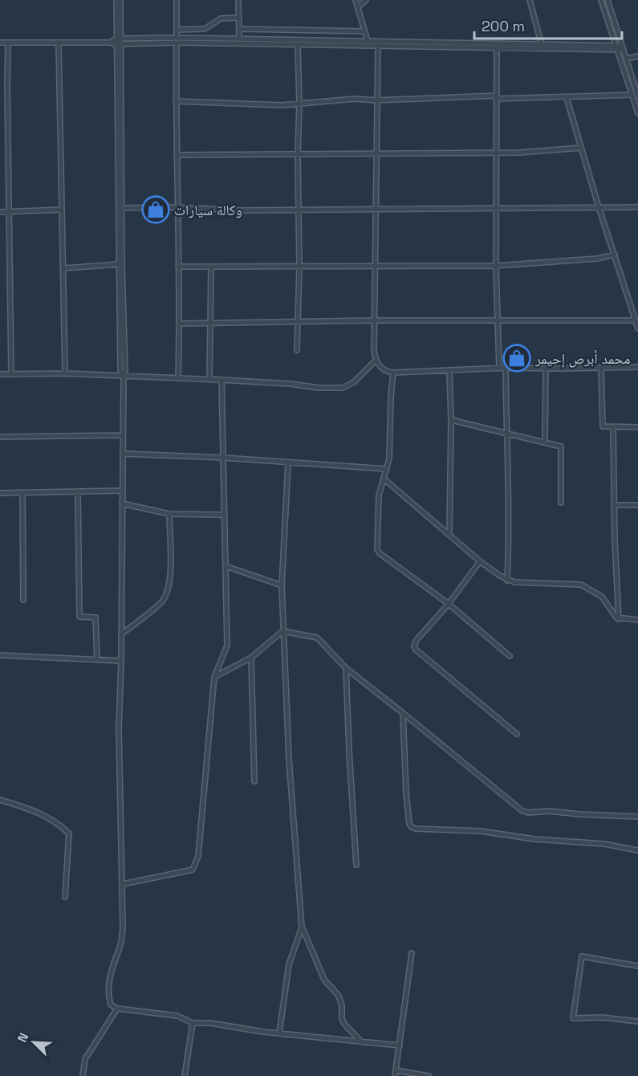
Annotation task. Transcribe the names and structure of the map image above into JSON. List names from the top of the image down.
{
  "places": {
    "shop": ["وكالة سيارات", "محمد أبرص إحيمر"]
  },
  "scale_bar": "200 m",
  "north": "top left"
}
